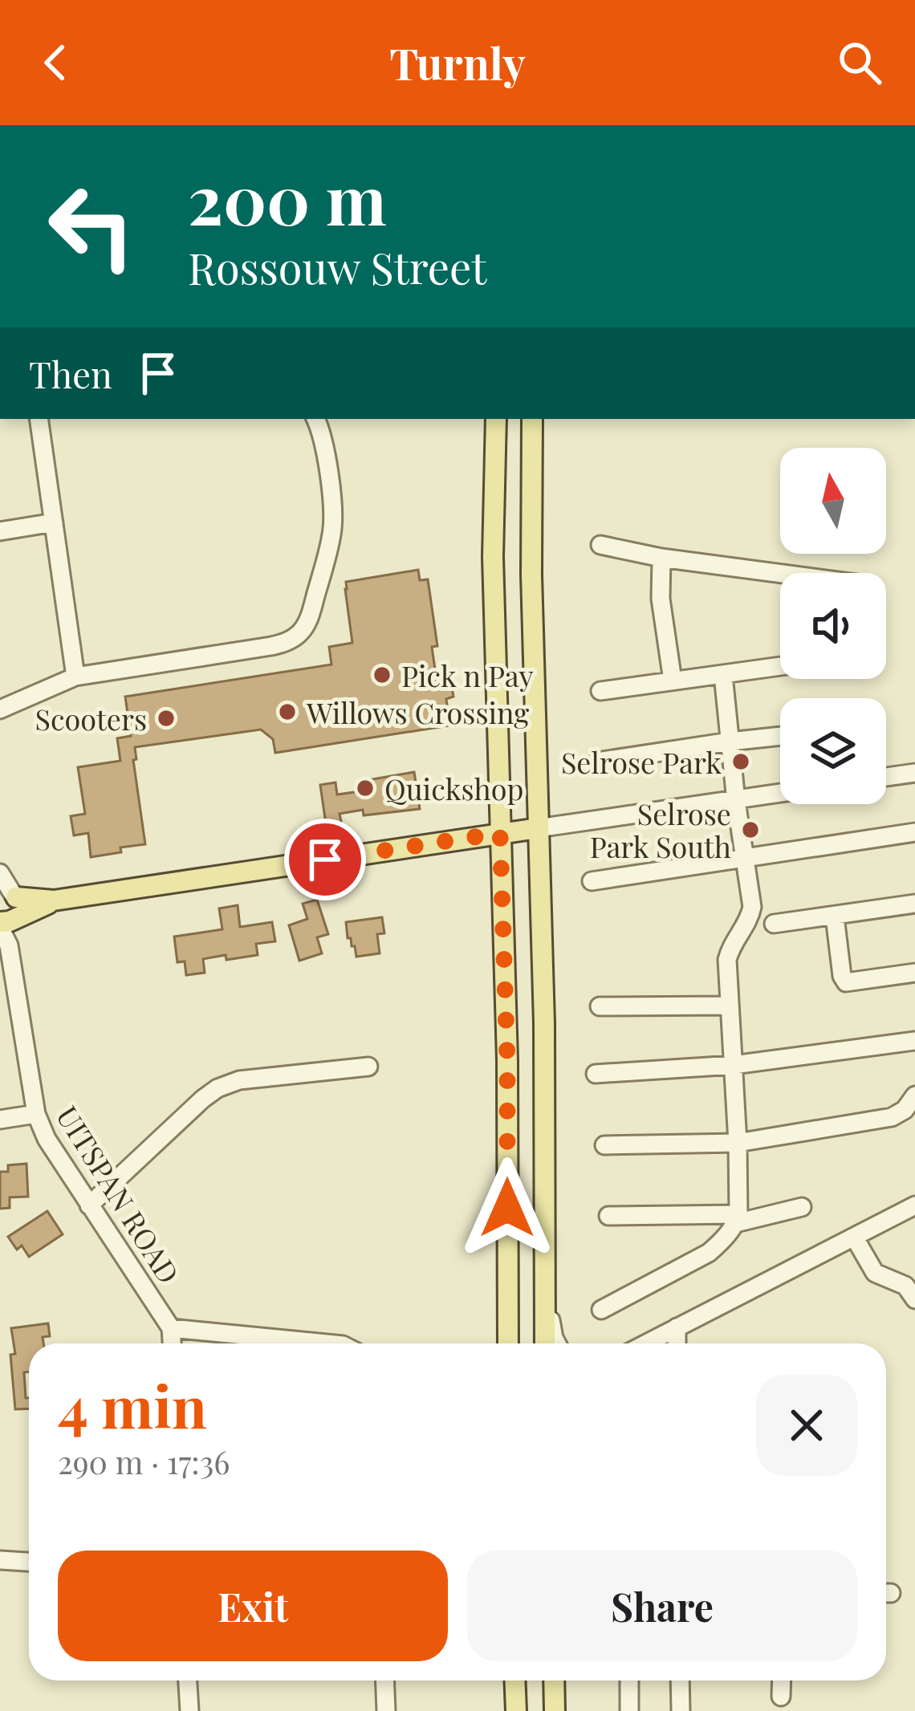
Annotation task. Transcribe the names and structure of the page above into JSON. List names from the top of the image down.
{
  "streets": {
    "street": ["UITSPAN ROAD"]
  },
  "places": [
    "Pick n Pay",
    "Willows Crossing",
    "Scooters",
    "Selrose Park",
    "Quickshop",
    "Selrose Park South"
  ],
  "north": "top",
  "page": {
    "header": "Turnly",
    "turn": ["200 m", "Rossouw Street"],
    "then": "Then",
    "heading": ["4 min", "290 m · 17:36"],
    "buttons": ["Exit", "Share"]
  }
}
